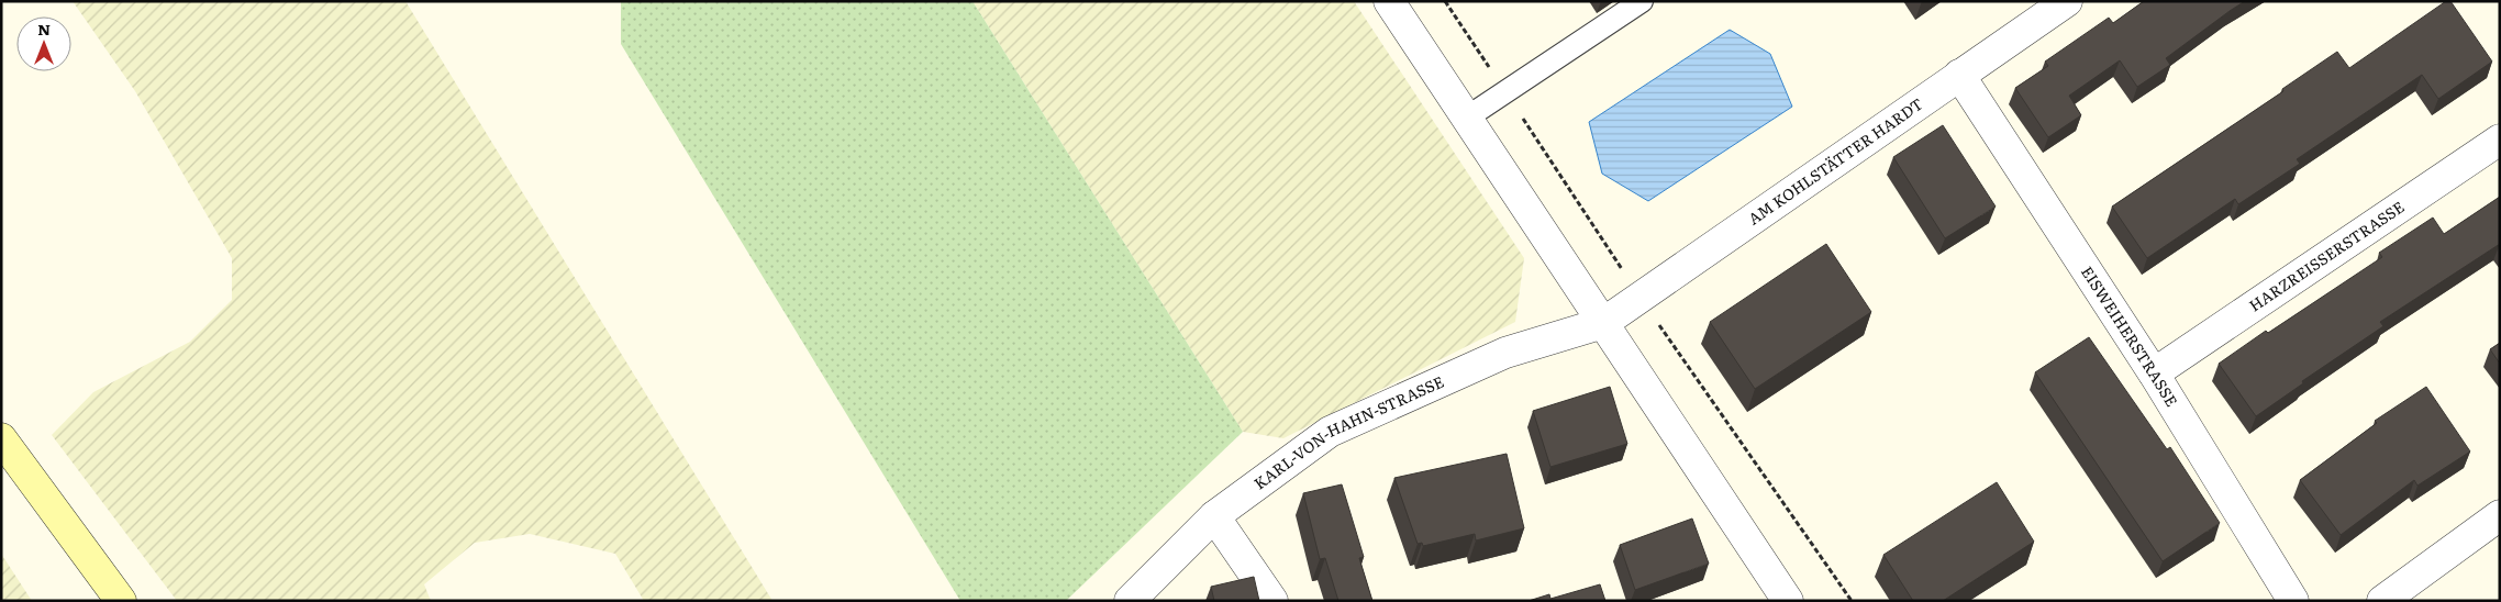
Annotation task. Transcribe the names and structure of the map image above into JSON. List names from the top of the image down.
{
  "streets": {
    "street": [
      "AM KOHLSTÄTTER HARDT",
      "HARZREISSERSTRASSE",
      "EISWEIHERSTRASSE",
      "KARL-VON-HAHN-STRASSE"
    ]
  },
  "crossings": [
    ["AM KOHLSTÄTTER HARDT", "EISWEIHERSTRASSE"],
    ["AM KOHLSTÄTTER HARDT", "KARL-VON-HAHN-STRASSE"],
    ["HARZREISSERSTRASSE", "EISWEIHERSTRASSE"]
  ],
  "north": "top"
}
